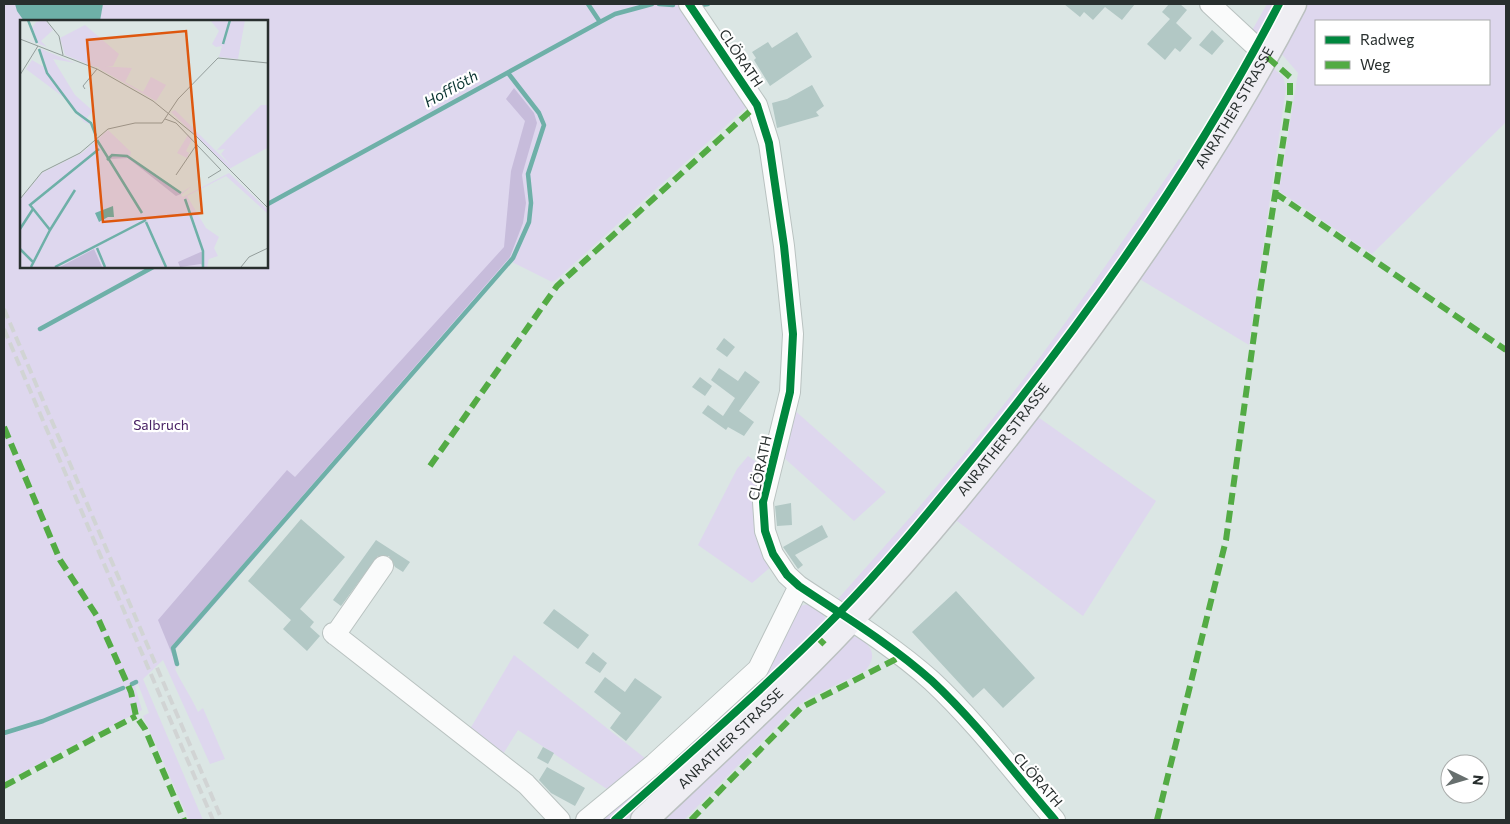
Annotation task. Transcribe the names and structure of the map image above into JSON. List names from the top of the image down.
{
  "streets": {
    "main road": ["ANRATHER STRASSE"],
    "street": ["CLÖRATH"]
  },
  "crossings": [
    ["CLÖRATH", "ANRATHER STRASSE"]
  ],
  "water": ["Hofflöth"],
  "parks": ["Salbruch"],
  "legend": ["Radweg", "Weg"],
  "north": "right"
}
